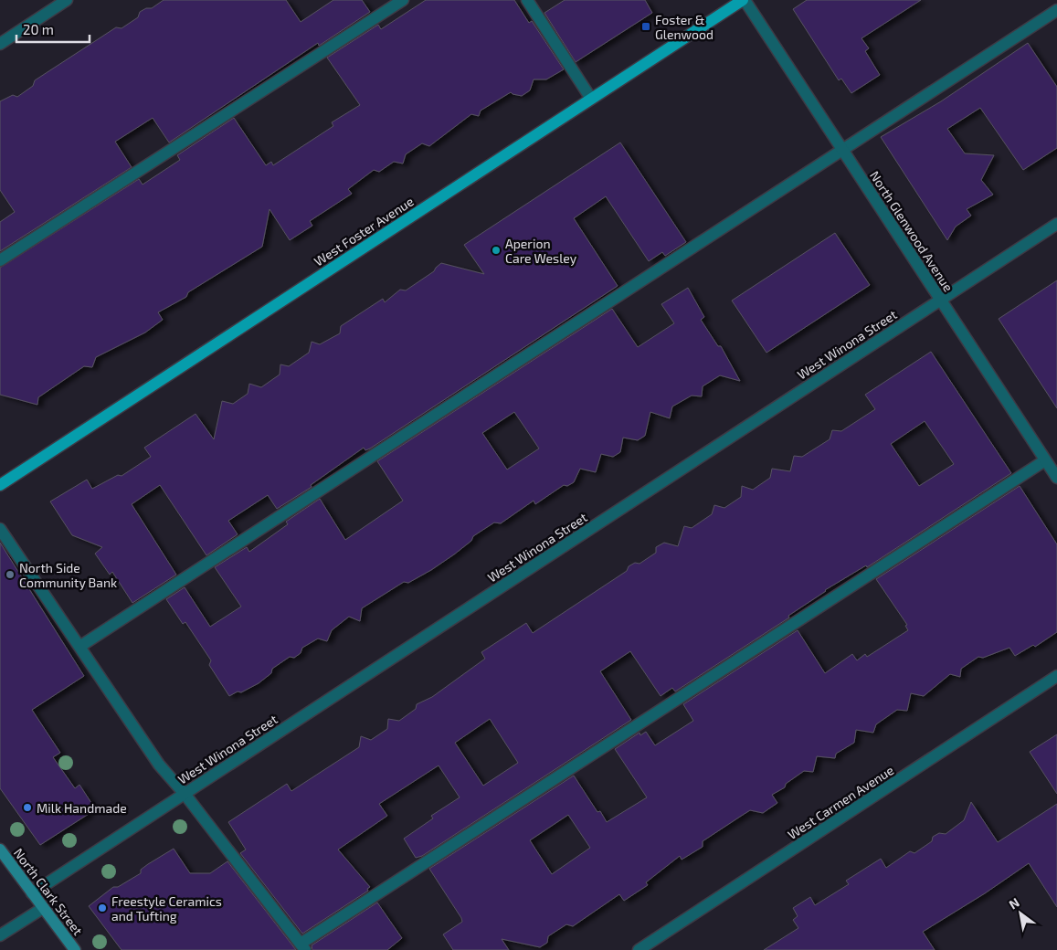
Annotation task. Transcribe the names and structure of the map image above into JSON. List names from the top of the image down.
{
  "streets": {
    "main road": ["West Foster Avenue", "North Clark Street"],
    "street": ["North Glenwood Avenue", "West Winona Street", "West Carmen Avenue"]
  },
  "crossings": [
    ["West Foster Avenue", "North Glenwood Avenue"],
    ["North Glenwood Avenue", "West Winona Street"],
    ["West Winona Street", "North Clark Street"]
  ],
  "places": {
    "transit": ["Foster & Glenwood"],
    "other": [
      "Aperion Care Wesley",
      "North Side Community Bank",
      "Milk Handmade",
      "Freestyle Ceramics and Tufting"
    ]
  },
  "scale_bar": "20 m",
  "north": "top left"
}
